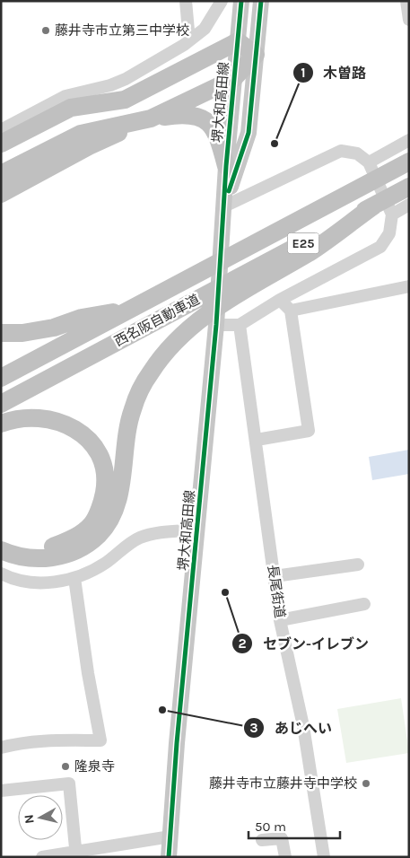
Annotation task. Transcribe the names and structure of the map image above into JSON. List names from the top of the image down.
{
  "streets": {
    "highway": ["E25", "西名阪自動車道"],
    "main road": ["堺大和高田線"],
    "street": ["長尾街道"]
  },
  "places": [
    "藤井寺市立第三中学校",
    "木曽路",
    "セブン-イレブン",
    "あじへい",
    "隆泉寺",
    "藤井寺市立藤井寺中学校"
  ],
  "scale_bar": "50 m",
  "north": "left"
}
